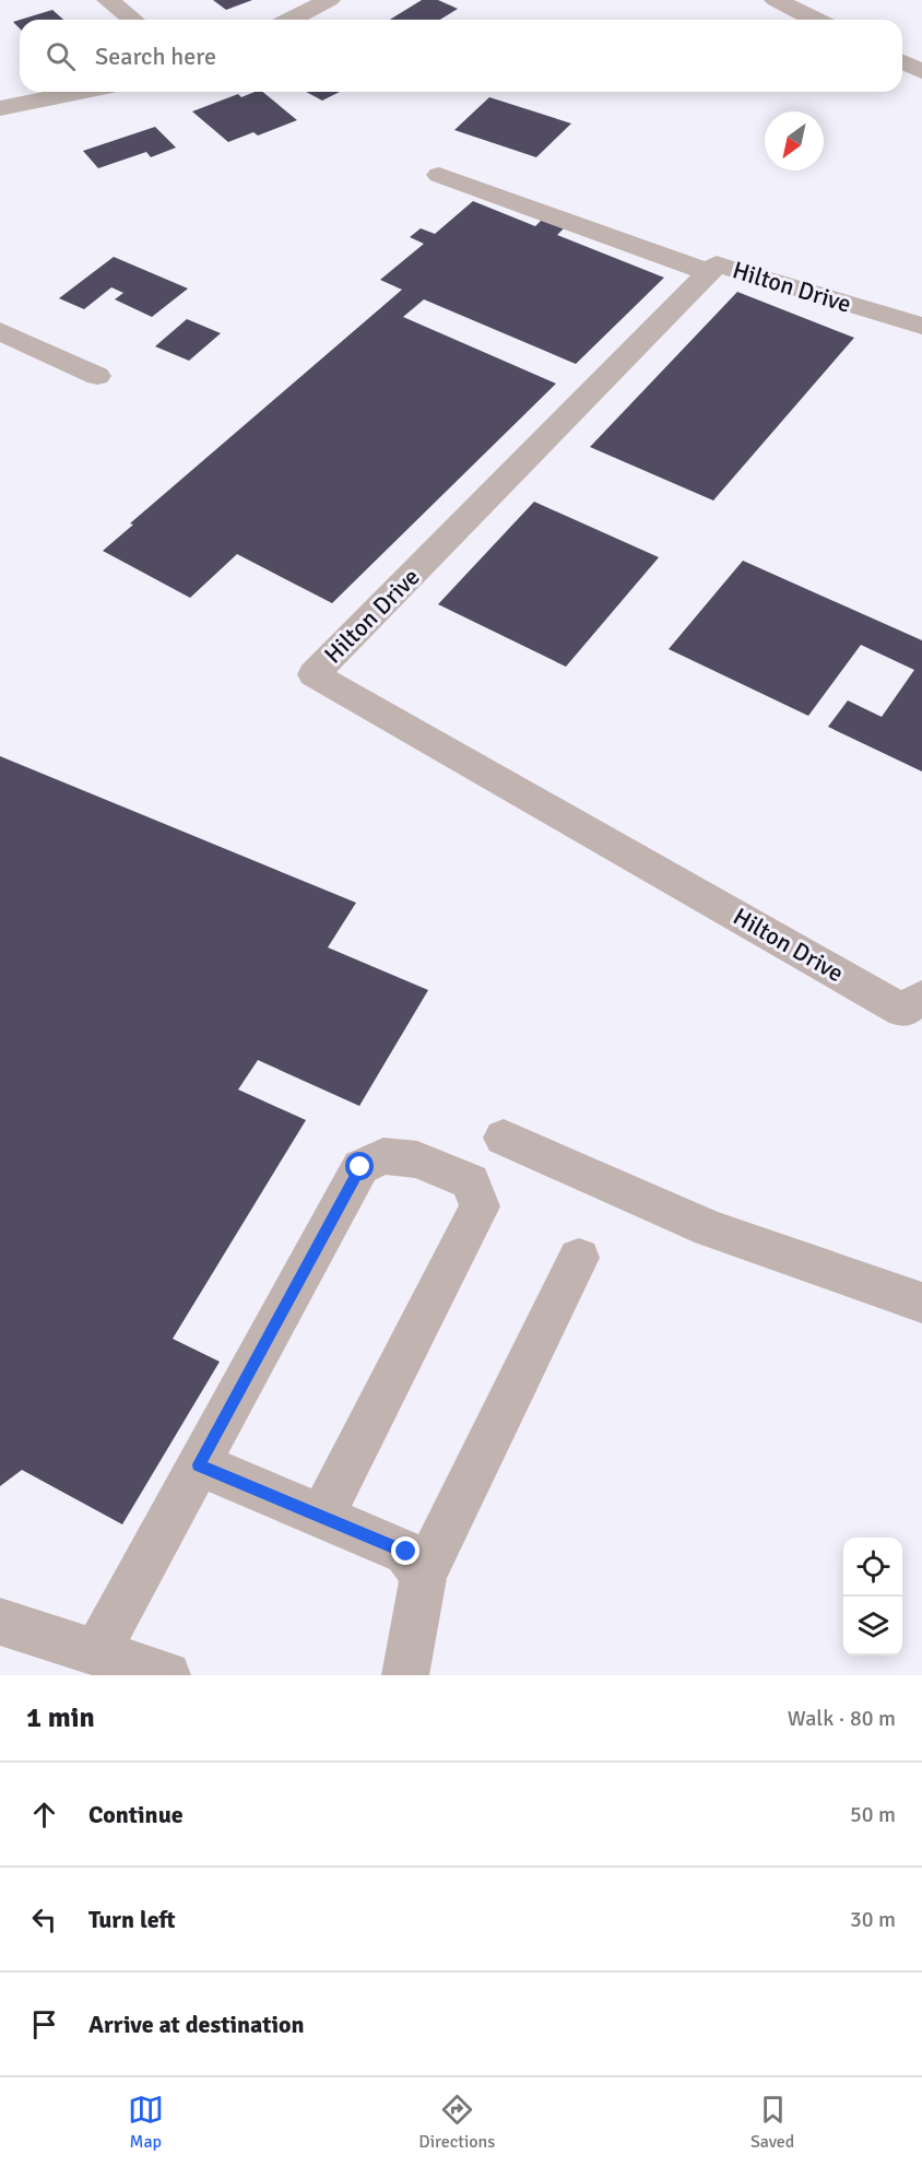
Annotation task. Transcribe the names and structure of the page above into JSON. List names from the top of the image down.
{
  "streets": {
    "street": ["Hilton Drive"]
  },
  "north": "bottom left",
  "page": {
    "search": "Search here",
    "heading": ["1 min", "Walk · 80 m"],
    "list": [
      ["Continue", "50 m"],
      ["Turn left", "30 m"],
      "Arrive at destination"
    ],
    "nav": ["Map", "Directions", "Saved"]
  }
}
